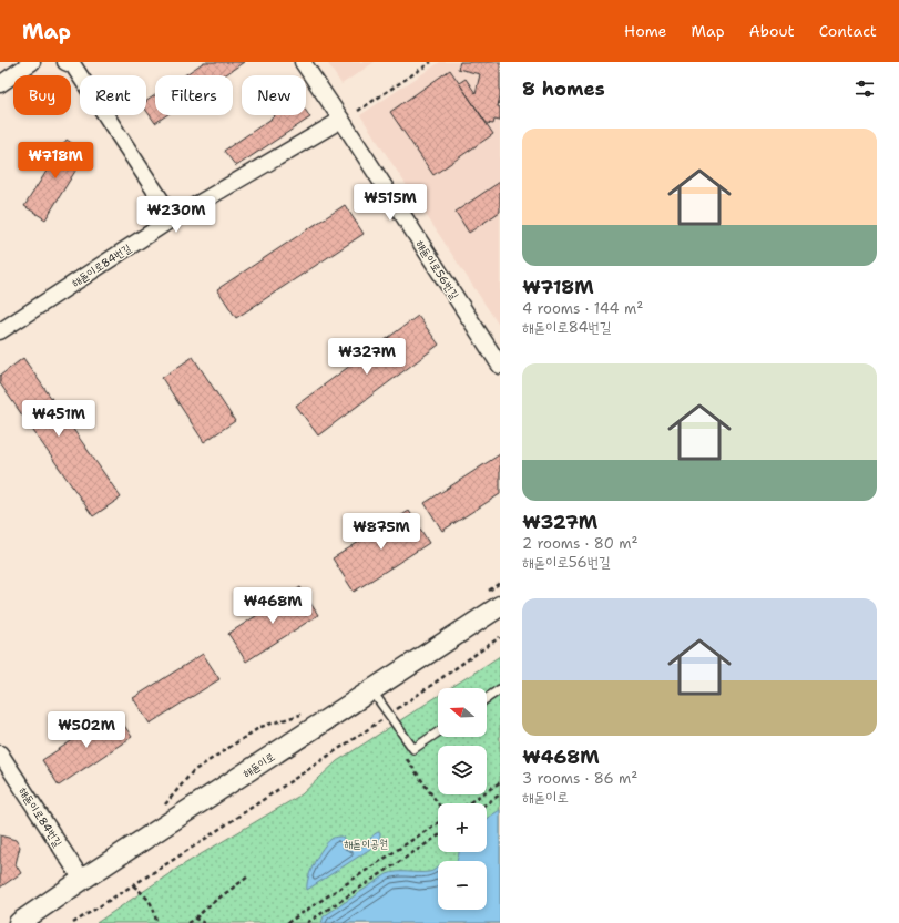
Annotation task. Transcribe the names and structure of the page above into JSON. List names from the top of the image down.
{
  "streets": {
    "street": ["해돋이로84번길", "해돋이로56번길", "해돋이로"]
  },
  "crossings": [
    ["해돋이로84번길", "해돋이로56번길"],
    ["해돋이로84번길", "해돋이로"]
  ],
  "parks": ["해돋이공원"],
  "north": "left",
  "page": {
    "header": "Map",
    "nav": [
      "Home",
      "Map",
      "About",
      "Contact"
    ],
    "heading": "8 homes",
    "chip": [
      "Buy",
      "Rent",
      "Filters",
      "New"
    ],
    "list": [
      {
        "name": "₩718M",
        "note": "4 rooms · 144 m² · 해돋이로84번길"
      },
      {
        "name": "₩327M",
        "note": "2 rooms · 80 m² · 해돋이로56번길"
      },
      {
        "name": "₩468M",
        "note": "3 rooms · 86 m² · 해돋이로"
      }
    ],
    "price": [
      "₩718M",
      "₩515M",
      "₩230M",
      "₩327M",
      "₩451M",
      "₩875M",
      "₩468M",
      "₩502M"
    ],
    "map_buttons": ["+", "−"]
  }
}
